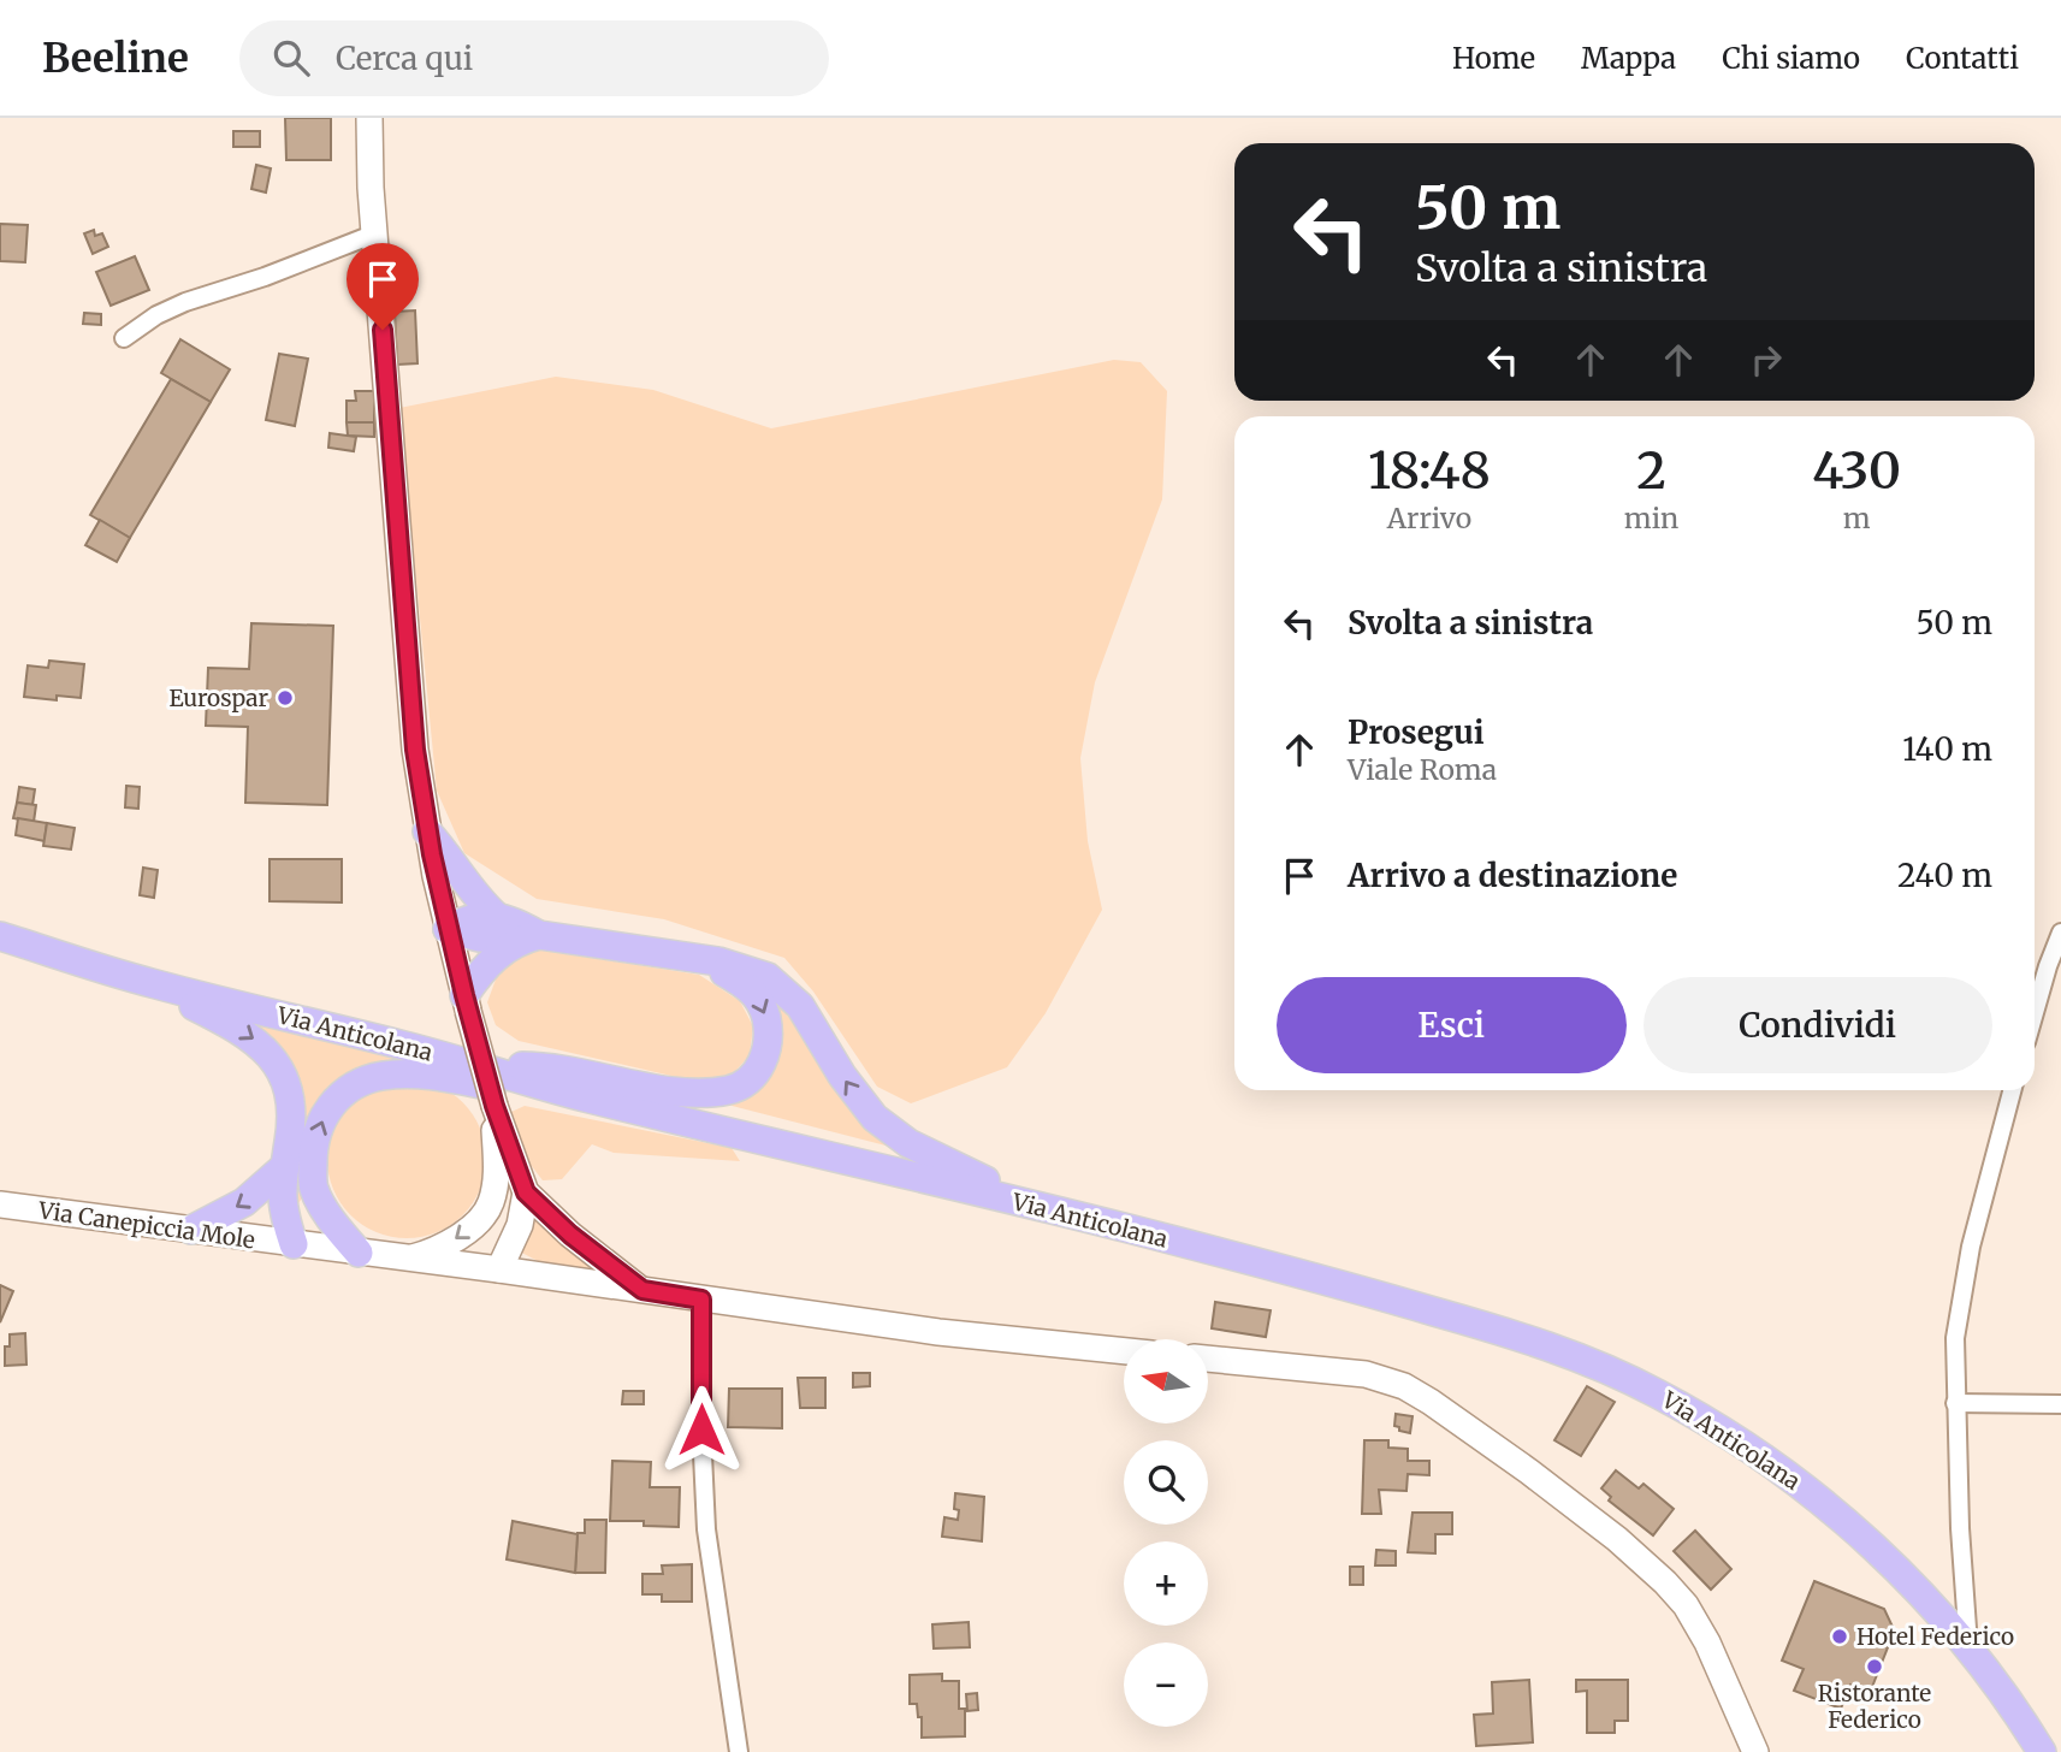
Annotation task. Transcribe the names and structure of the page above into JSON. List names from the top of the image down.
{
  "streets": {
    "main road": ["Via Anticolana"],
    "street": ["Via Canepiccia Mole"]
  },
  "places": ["Eurospar", "Hotel Federico", "Ristorante Federico"],
  "north": "left",
  "page": {
    "header": "Beeline",
    "search": "Cerca qui",
    "nav": [
      "Home",
      "Mappa",
      "Chi siamo",
      "Contatti"
    ],
    "turn": ["50 m", "Svolta a sinistra"],
    "eta": [
      "18:48",
      "Arrivo",
      "2",
      "min",
      "430",
      "m"
    ],
    "list": [
      {
        "name": "Svolta a sinistra",
        "value": "50 m"
      },
      {
        "name": "Prosegui",
        "note": "Viale Roma",
        "value": "140 m"
      },
      {
        "name": "Arrivo a destinazione",
        "value": "240 m"
      }
    ],
    "buttons": ["Esci", "Condividi"],
    "map_buttons": ["+", "−"]
  }
}
